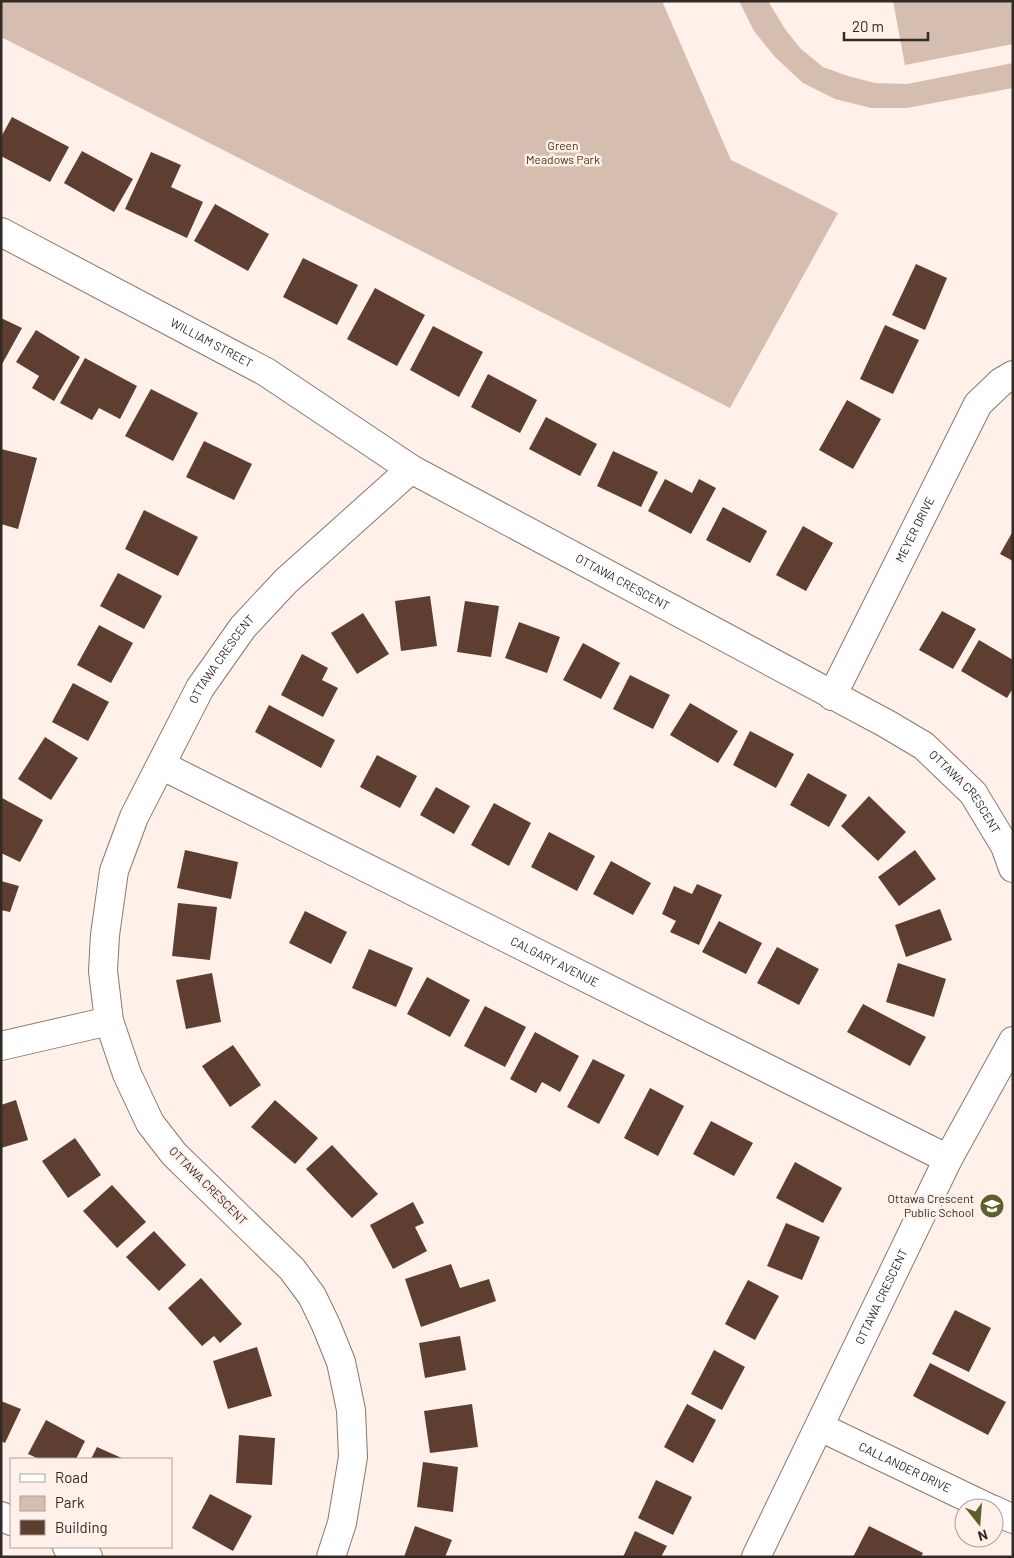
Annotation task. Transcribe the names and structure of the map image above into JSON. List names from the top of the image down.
{
  "streets": {
    "street": [
      "WILLIAM STREET",
      "MEYER DRIVE",
      "OTTAWA CRESCENT",
      "CALGARY AVENUE",
      "CALLANDER DRIVE"
    ]
  },
  "crossings": [
    ["WILLIAM STREET", "OTTAWA CRESCENT"],
    ["MEYER DRIVE", "OTTAWA CRESCENT"],
    ["OTTAWA CRESCENT", "CALGARY AVENUE"],
    ["OTTAWA CRESCENT", "CALLANDER DRIVE"]
  ],
  "parks": ["Green Meadows Park"],
  "places": {
    "school or university": ["Ottawa Crescent Public School"]
  },
  "legend": ["Road", "Park", "Building"],
  "scale_bar": "20 m",
  "north": "bottom"
}
